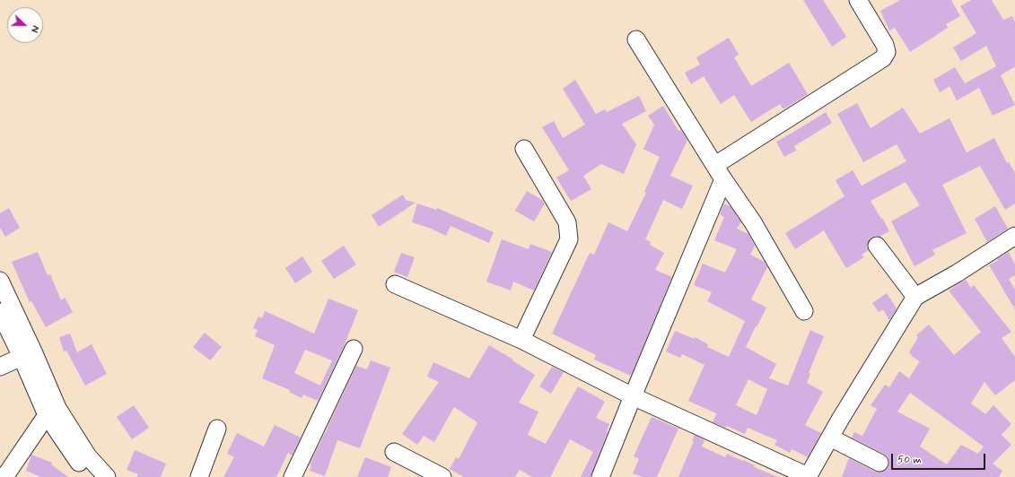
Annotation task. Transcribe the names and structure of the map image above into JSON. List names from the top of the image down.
{
  "scale_bar": "50 m",
  "north": "right"
}
